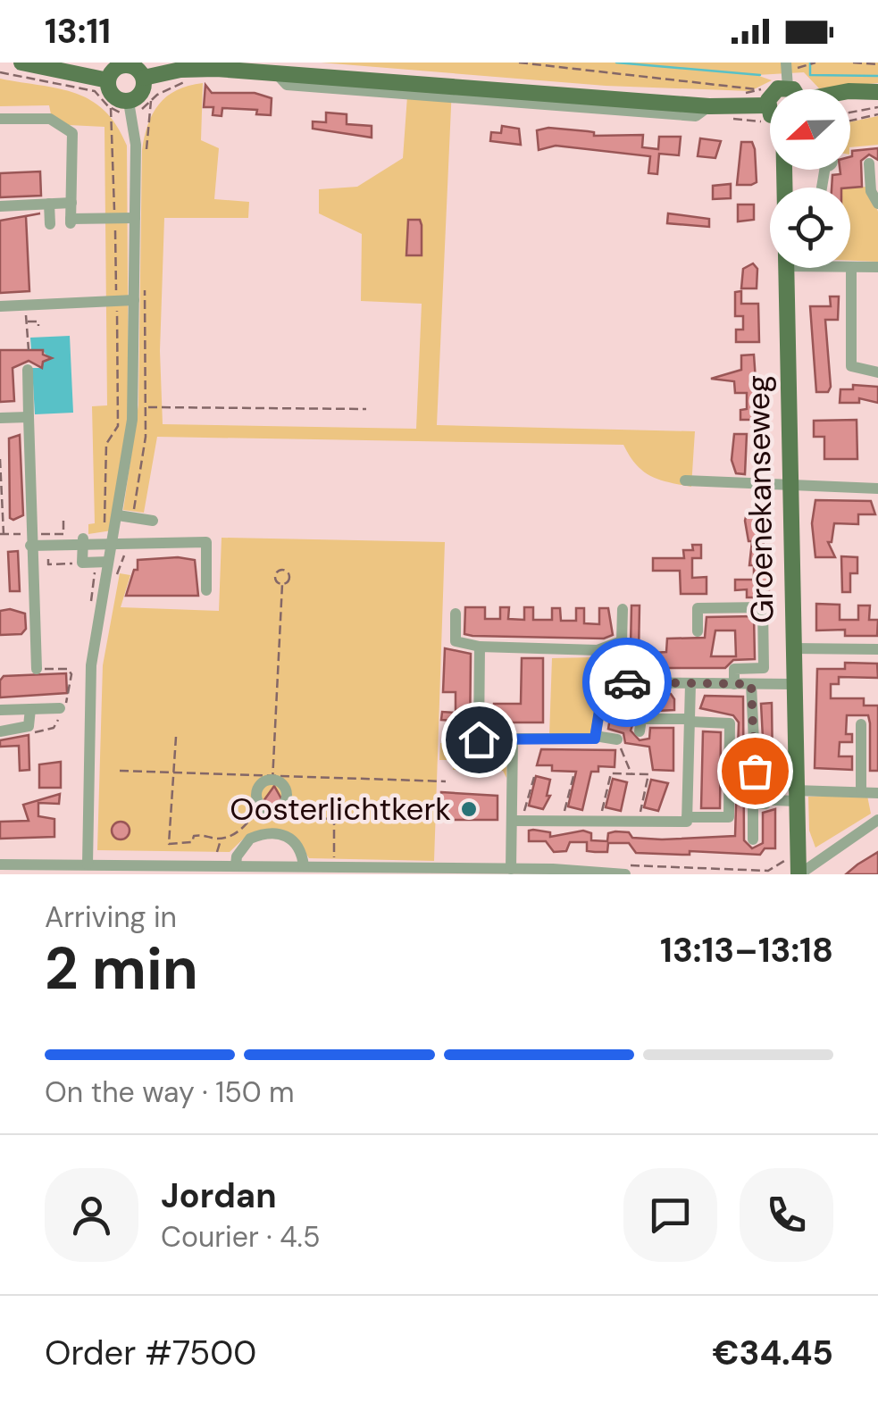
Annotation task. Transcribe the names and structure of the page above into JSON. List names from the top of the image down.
{
  "streets": {
    "main road": ["Groenekanseweg"]
  },
  "places": ["Oosterlichtkerk"],
  "north": "left",
  "page": {
    "status": "13:11",
    "heading": ["2 min", "Arriving in", "13:13–13:18"],
    "panel": [
      "Jordan",
      "Courier · 4.5",
      "Order #7500",
      "€34.45"
    ],
    "bar": "On the way · 150 m"
  }
}
